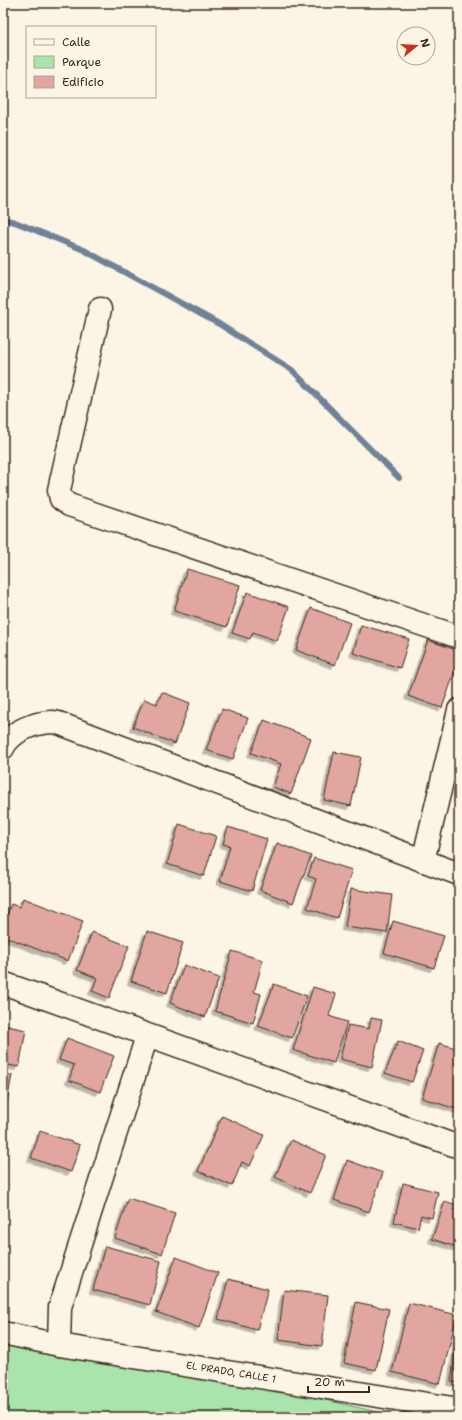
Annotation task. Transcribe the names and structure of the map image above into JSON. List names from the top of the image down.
{
  "streets": {
    "street": ["EL PRADO, CALLE 1"]
  },
  "legend": ["Calle", "Parque", "Edificio"],
  "scale_bar": "20 m",
  "north": "right"
}
